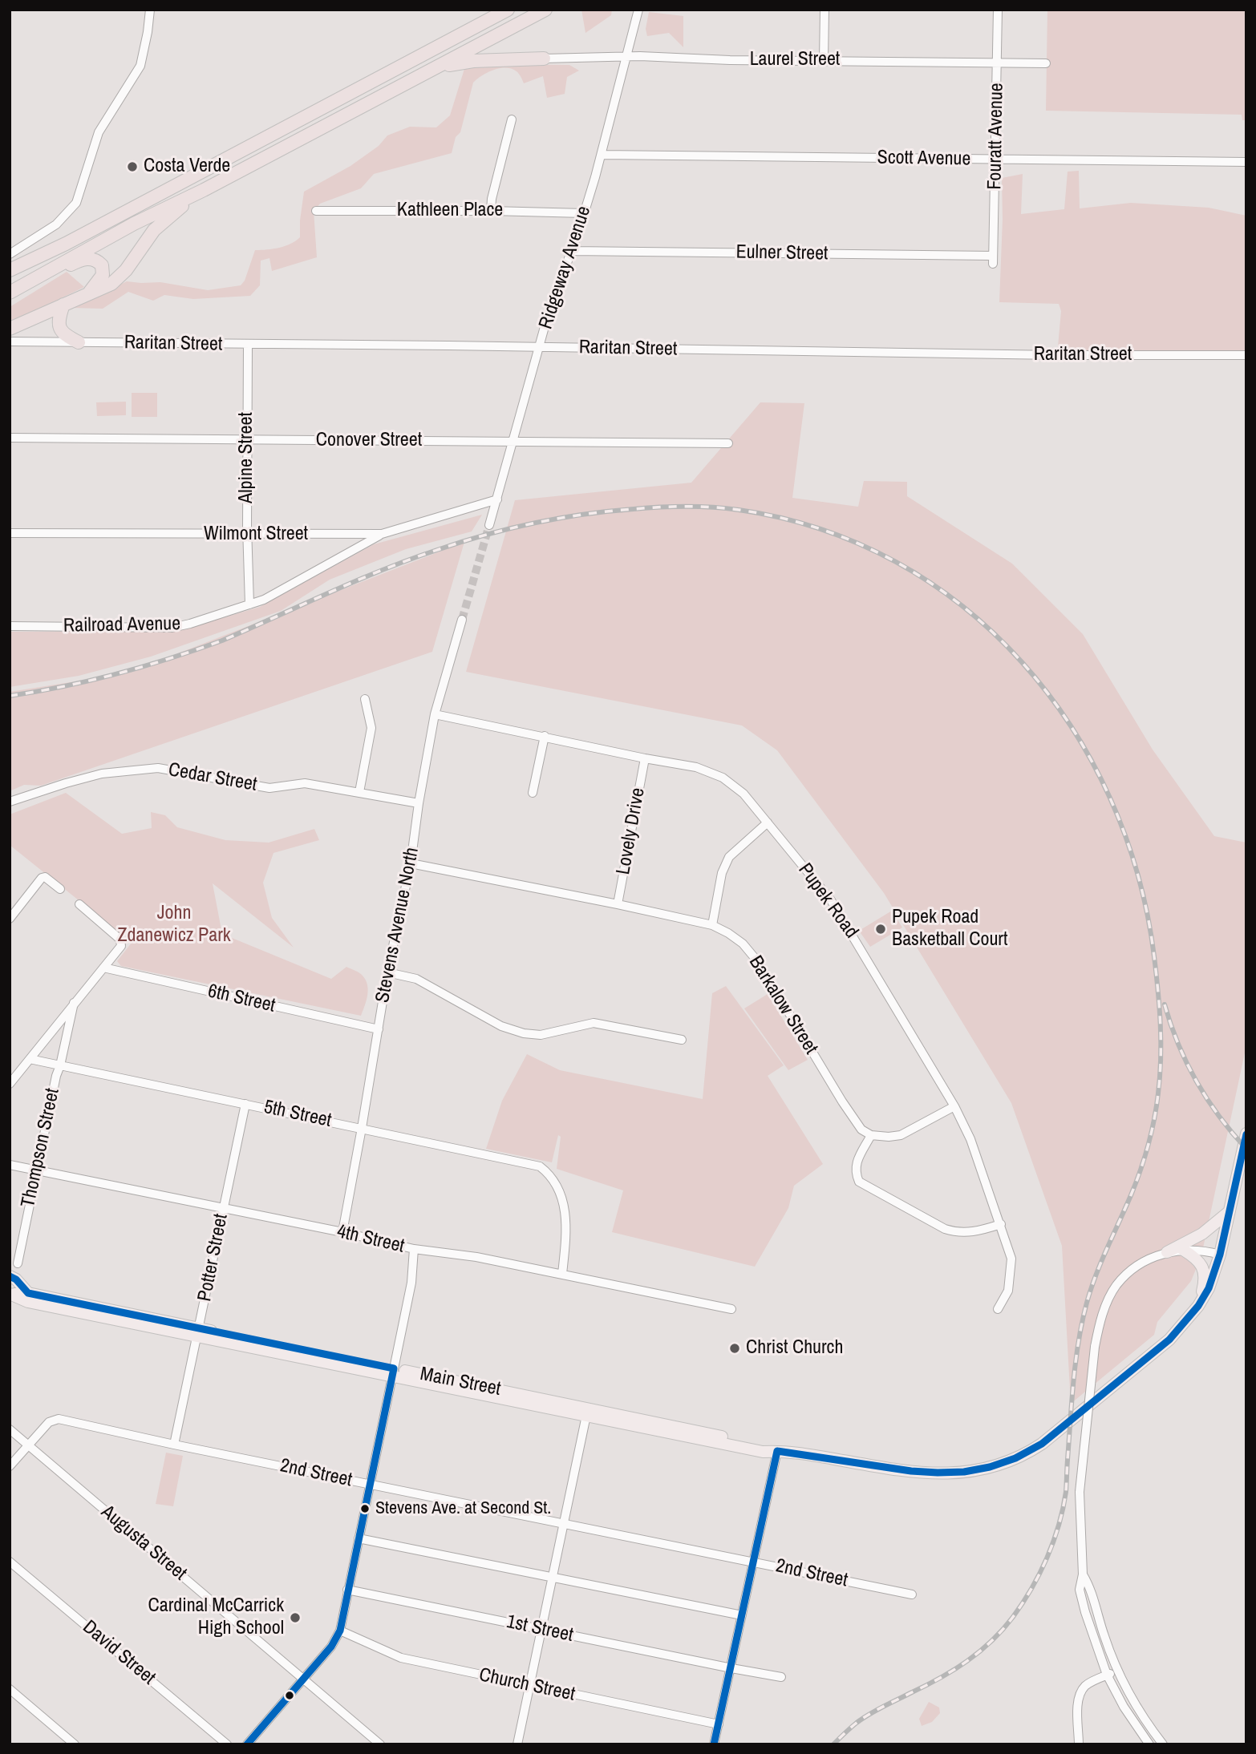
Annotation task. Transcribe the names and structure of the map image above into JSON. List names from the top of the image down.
{
  "streets": {
    "main road": ["Main Street"],
    "street": [
      "Laurel Street",
      "Fouratt Avenue",
      "Scott Avenue",
      "Kathleen Place",
      "Eulner Street",
      "Ridgeway Avenue",
      "Raritan Street",
      "Conover Street",
      "Alpine Street",
      "Wilmont Street",
      "Railroad Avenue",
      "Cedar Street",
      "Lovely Drive",
      "Pupek Road",
      "Stevens Avenue North",
      "6th Street",
      "Barkalow Street",
      "5th Street",
      "Thompson Street",
      "4th Street",
      "Potter Street",
      "2nd Street",
      "Augusta Street",
      "1st Street",
      "David Street",
      "Church Street"
    ]
  },
  "crossings": [
    ["Laurel Street", "Fouratt Avenue"],
    ["Laurel Street", "Ridgeway Avenue"],
    ["Fouratt Avenue", "Scott Avenue"],
    ["Fouratt Avenue", "Eulner Street"],
    ["Scott Avenue", "Ridgeway Avenue"],
    ["Kathleen Place", "Ridgeway Avenue"],
    ["Eulner Street", "Ridgeway Avenue"],
    ["Ridgeway Avenue", "Raritan Street"],
    ["Ridgeway Avenue", "Conover Street"],
    ["Ridgeway Avenue", "Wilmont Street"],
    ["Raritan Street", "Alpine Street"],
    ["Conover Street", "Alpine Street"],
    ["Alpine Street", "Wilmont Street"],
    ["Alpine Street", "Railroad Avenue"],
    ["Wilmont Street", "Railroad Avenue"],
    ["Cedar Street", "Stevens Avenue North"],
    ["Lovely Drive", "Pupek Road"],
    ["Lovely Drive", "Barkalow Street"],
    ["Pupek Road", "Stevens Avenue North"],
    ["Stevens Avenue North", "6th Street"],
    ["Stevens Avenue North", "Barkalow Street"],
    ["Stevens Avenue North", "5th Street"],
    ["Stevens Avenue North", "4th Street"],
    ["5th Street", "Thompson Street"],
    ["5th Street", "4th Street"],
    ["5th Street", "Potter Street"],
    ["Thompson Street", "4th Street"],
    ["4th Street", "Potter Street"],
    ["Potter Street", "Main Street"],
    ["Potter Street", "2nd Street"],
    ["2nd Street", "Augusta Street"]
  ],
  "parks": ["John Zdanewicz Park"],
  "places": [
    "Costa Verde",
    "Pupek Road Basketball Court",
    "Christ Church",
    "Stevens Ave. at Second St.",
    "Cardinal McCarrick High School"
  ]
}
